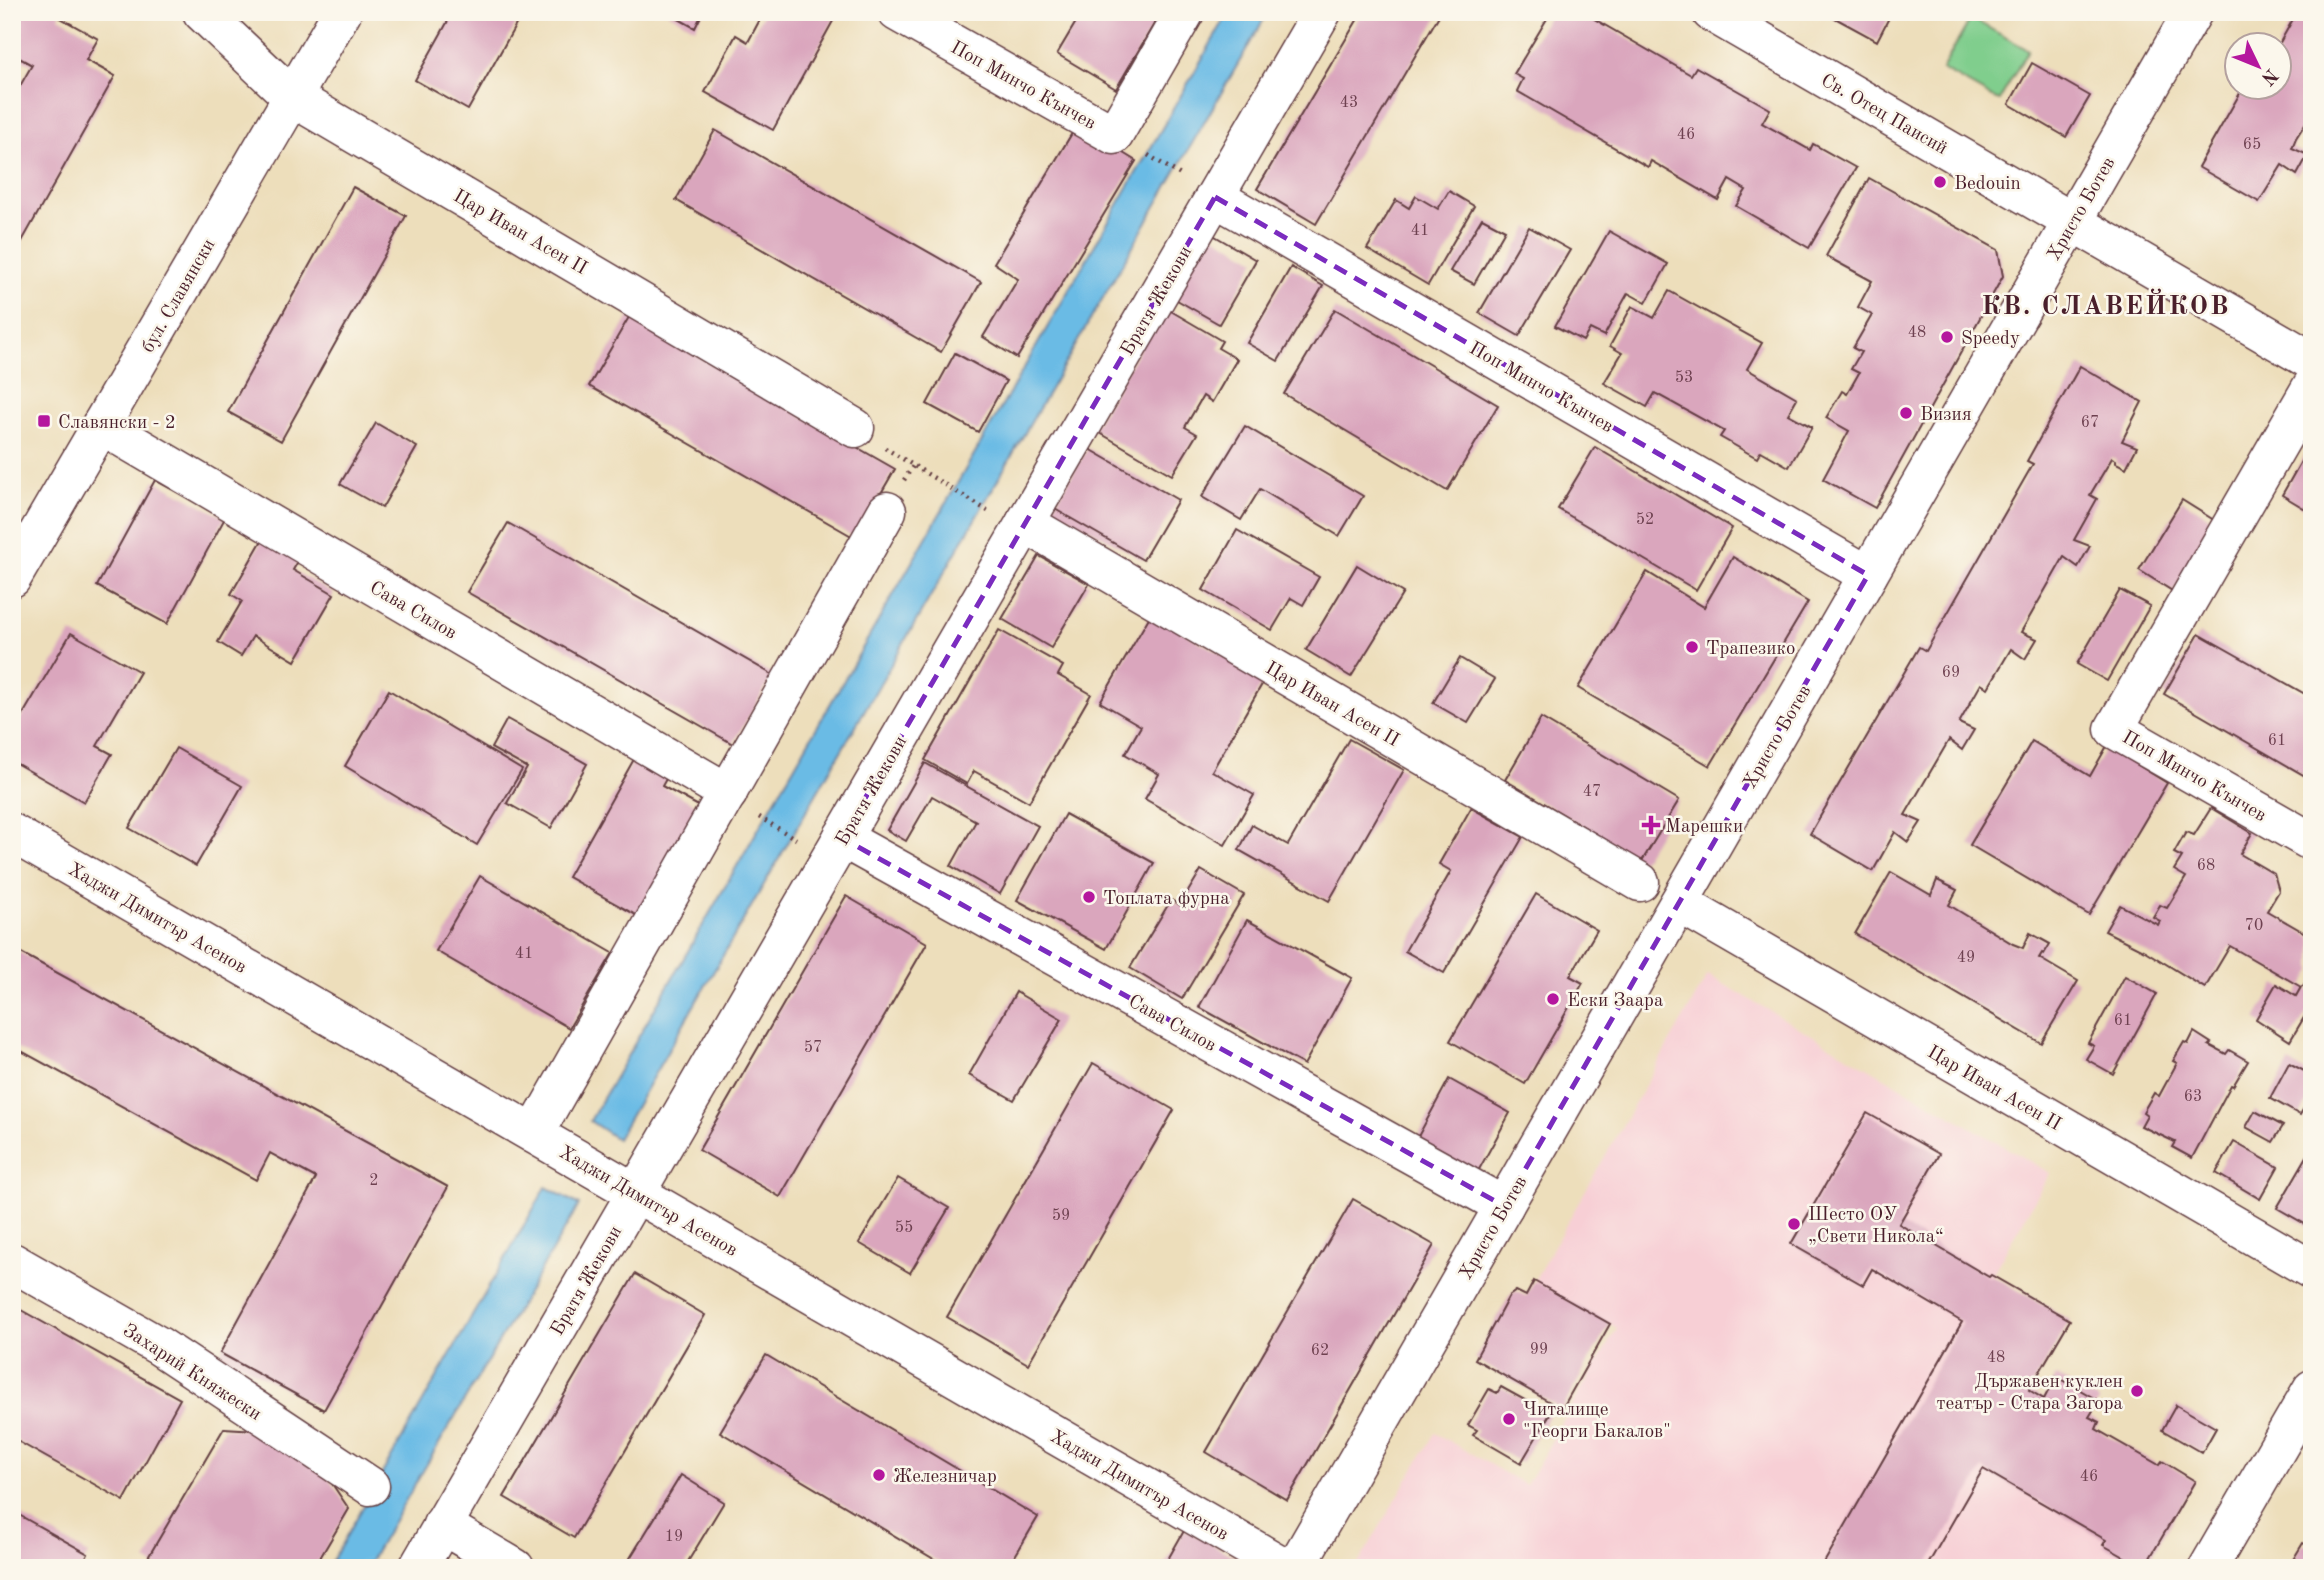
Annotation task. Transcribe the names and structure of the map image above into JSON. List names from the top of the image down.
{
  "streets": {
    "street": [
      "Поп Минчо Кънчев",
      "Св. Отец Паисий",
      "Христо Ботев",
      "Цар Иван Асен II",
      "бул. Славянски",
      "Братя Жекови",
      "Сава Силов",
      "Хаджи Димитър Асенов",
      "Захарий Княжески"
    ]
  },
  "crossings": [
    ["Поп Минчо Кънчев", "Христо Ботев"],
    ["Поп Минчо Кънчев", "Братя Жекови"],
    ["Св. Отец Паисий", "Христо Ботев"],
    ["Христо Ботев", "Цар Иван Асен II"],
    ["Христо Ботев", "Сава Силов"],
    ["Цар Иван Асен II", "бул. Славянски"],
    ["Цар Иван Асен II", "Братя Жекови"],
    ["бул. Славянски", "Сава Силов"],
    ["Братя Жекови", "Сава Силов"],
    ["Братя Жекови", "Хаджи Димитър Асенов"]
  ],
  "districts": ["КВ. СЛАВЕЙКОВ"],
  "places": {
    "other": [
      "Bedouin",
      "Speedy",
      "Визия",
      "Трапезико",
      "Топлата фурна",
      "Ески Заара",
      "Шесто ОУ „Свети Никола“",
      "Държавен куклен театър - Стара Загора",
      "Читалище \"Георги Бакалов\"",
      "Железничар"
    ],
    "transit": ["Славянски - 2"],
    "health": ["Марешки"]
  },
  "house_numbers": [
    "43",
    "46",
    "65",
    "41",
    "48",
    "53",
    "67",
    "52",
    "69",
    "61",
    "47",
    "68",
    "70",
    "41",
    "49",
    "61",
    "57",
    "63",
    "2",
    "59",
    "55",
    "99",
    "62",
    "48",
    "46",
    "19"
  ],
  "north": "bottom right"
}
